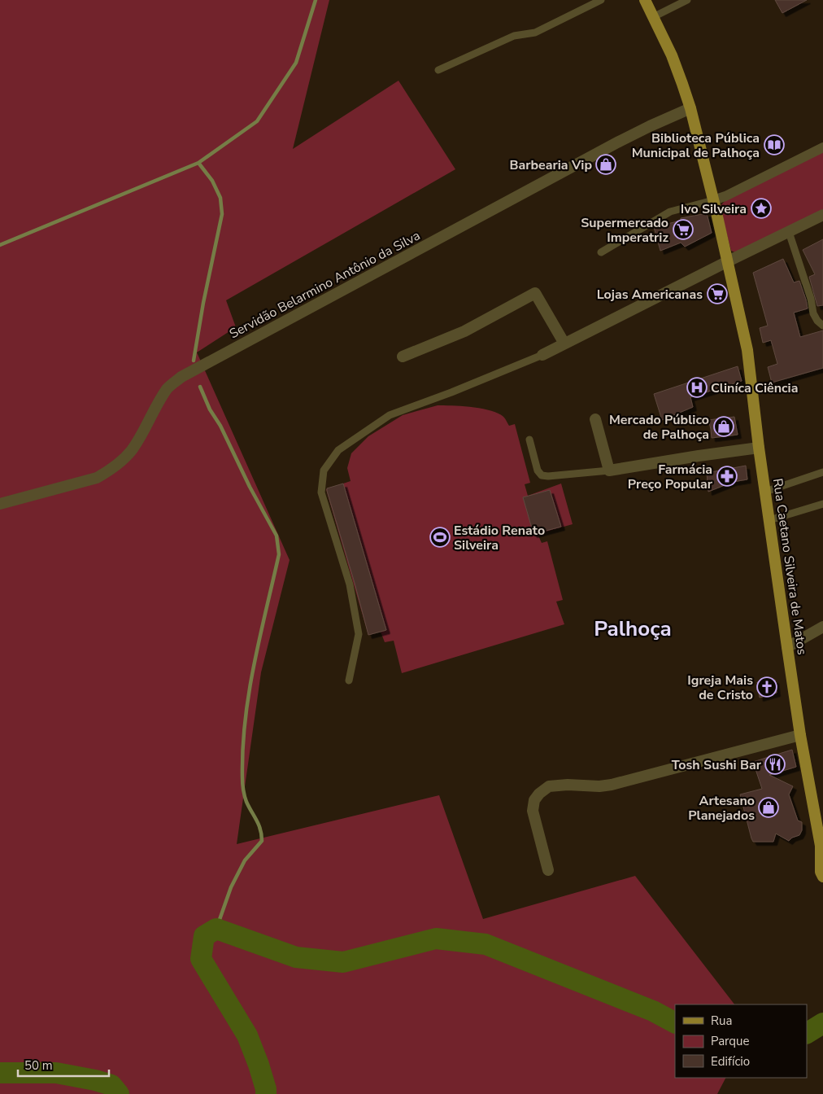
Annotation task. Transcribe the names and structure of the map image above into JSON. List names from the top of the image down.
{
  "streets": {
    "main road": ["Rua Caetano Silveira de Matos"],
    "street": ["Servidão Belarmino Antônio da Silva"]
  },
  "crossings": [
    ["Servidão Belarmino Antônio da Silva", "Rua Caetano Silveira de Matos"]
  ],
  "districts": ["Palhoça"],
  "places": {
    "library": ["Biblioteca Pública Municipal de Palhoça"],
    "shop": ["Barbearia Vip", "Mercado Público de Palhoça", "Artesano Planejados"],
    "place": ["Ivo Silveira"],
    "supermarket": ["Supermercado Imperatriz", "Lojas Americanas"],
    "hospital": ["Cliníca Ciência"],
    "pharmacy": ["Farmácia Preço Popular"],
    "sports": ["Estádio Renato Silveira"],
    "church": ["Igreja Mais de Cristo"],
    "restaurant": ["Tosh Sushi Bar"]
  },
  "legend": ["Rua", "Parque", "Edifício"],
  "scale_bar": "50 m"
}
